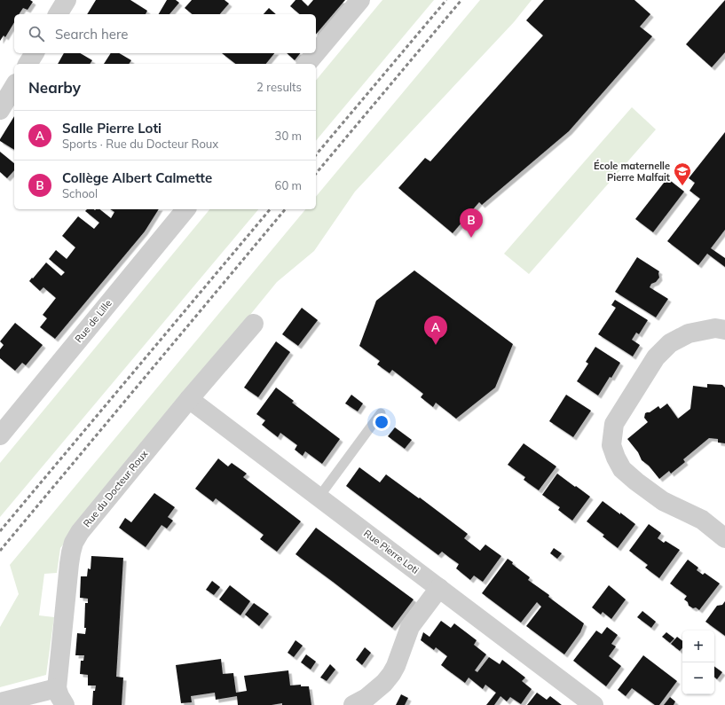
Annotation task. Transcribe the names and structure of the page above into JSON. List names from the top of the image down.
{
  "streets": {
    "street": ["Rue de Lille", "Rue du Docteur Roux", "Rue Pierre Loti"]
  },
  "crossings": [
    ["Rue du Docteur Roux", "Rue Pierre Loti"]
  ],
  "places": {
    "school or university": ["École maternelle Pierre Malfait"]
  },
  "page": {
    "search": "Search here",
    "heading": ["Nearby", "2 results"],
    "list": [
      {
        "mark": "A",
        "name": "Salle Pierre Loti",
        "note": "Sports · Rue du Docteur Roux",
        "value": "30 m"
      },
      {
        "mark": "B",
        "name": "Collège Albert Calmette",
        "note": "School",
        "value": "60 m"
      }
    ],
    "pins": ["B", "A"],
    "map_buttons": ["+", "−"]
  }
}
